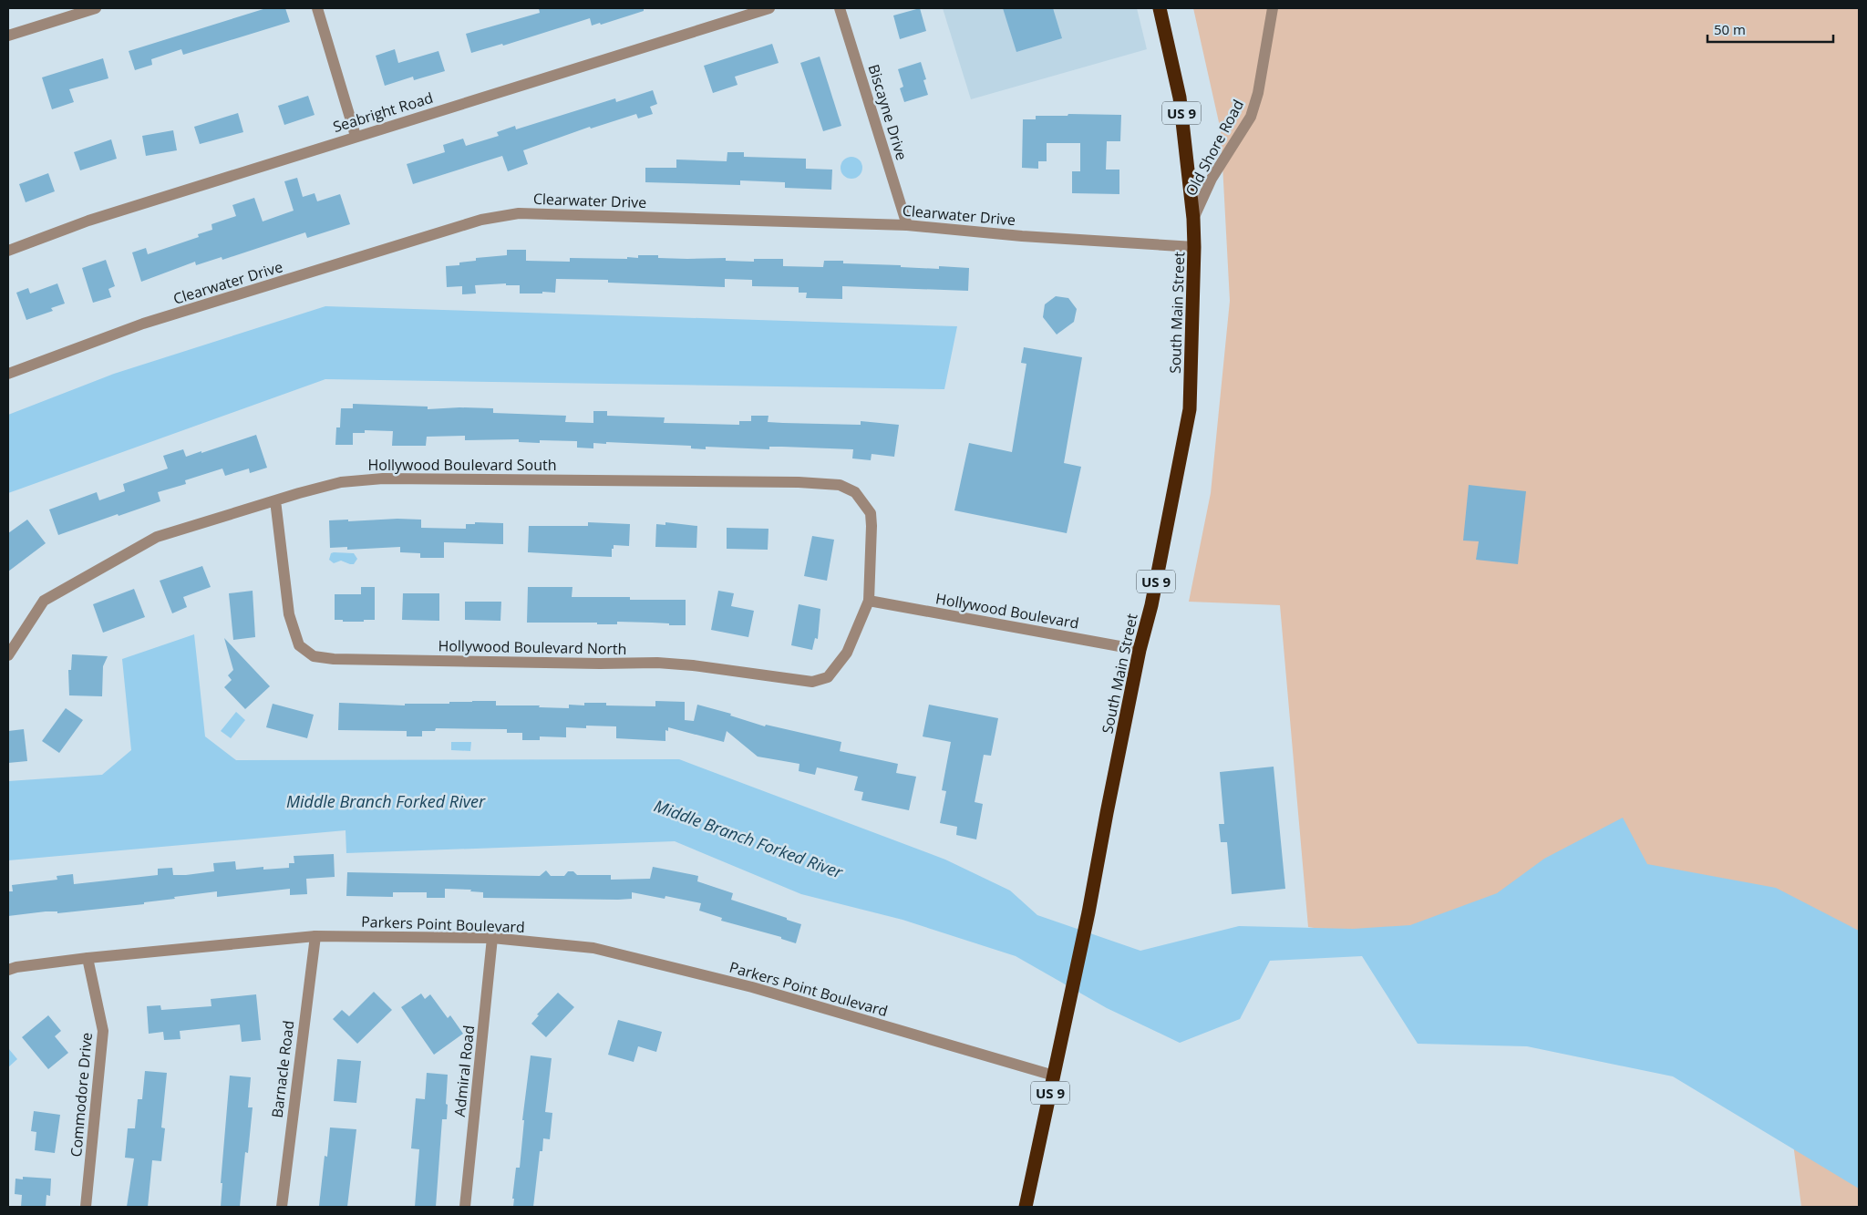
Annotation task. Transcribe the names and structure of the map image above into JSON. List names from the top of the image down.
{
  "streets": {
    "highway": ["US 9", "South Main Street"],
    "street": [
      "Seabright Road",
      "Biscayne Drive",
      "Old Shore Road",
      "Clearwater Drive",
      "Hollywood Boulevard South",
      "Hollywood Boulevard",
      "Hollywood Boulevard North",
      "Parkers Point Boulevard",
      "Barnacle Road",
      "Admiral Road",
      "Commodore Drive"
    ]
  },
  "crossings": [
    ["Biscayne Drive", "Clearwater Drive"],
    ["Old Shore Road", "South Main Street"],
    ["Clearwater Drive", "South Main Street"],
    ["South Main Street", "Hollywood Boulevard"],
    ["South Main Street", "Parkers Point Boulevard"],
    ["Hollywood Boulevard South", "Hollywood Boulevard"],
    ["Hollywood Boulevard South", "Hollywood Boulevard North"],
    ["Hollywood Boulevard", "Hollywood Boulevard North"],
    ["Parkers Point Boulevard", "Barnacle Road"],
    ["Parkers Point Boulevard", "Admiral Road"],
    ["Parkers Point Boulevard", "Commodore Drive"]
  ],
  "water": ["Middle Branch Forked River"],
  "scale_bar": "50 m"
}
